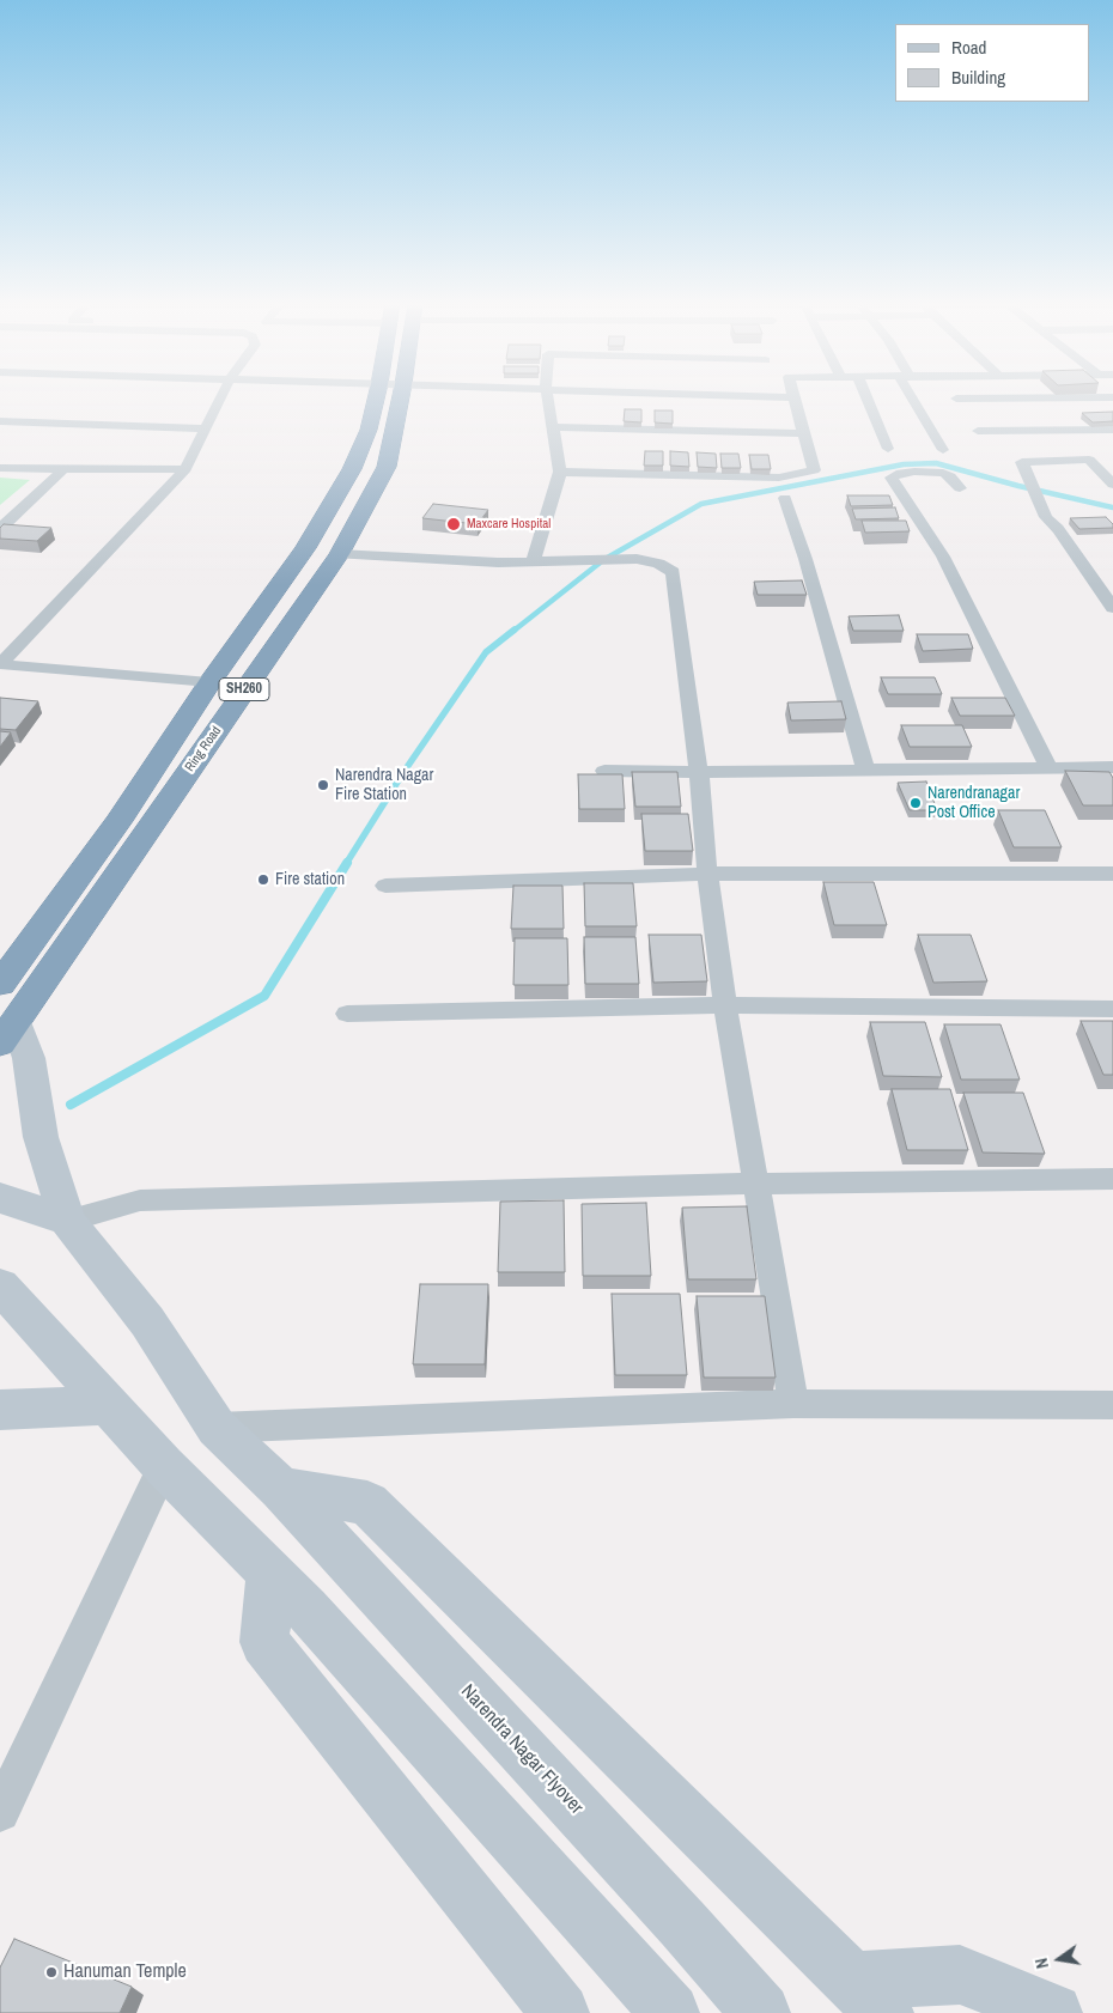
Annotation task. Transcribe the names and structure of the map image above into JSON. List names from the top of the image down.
{
  "streets": {
    "highway": ["SH260", "Ring Road"],
    "main road": ["Narendra Nagar Flyover"]
  },
  "places": [
    "Maxcare Hospital",
    "Narendra Nagar Fire Station",
    "Narendranagar Post Office",
    "Fire station",
    "Hanuman Temple"
  ],
  "legend": ["Road", "Building"],
  "north": "left"
}
